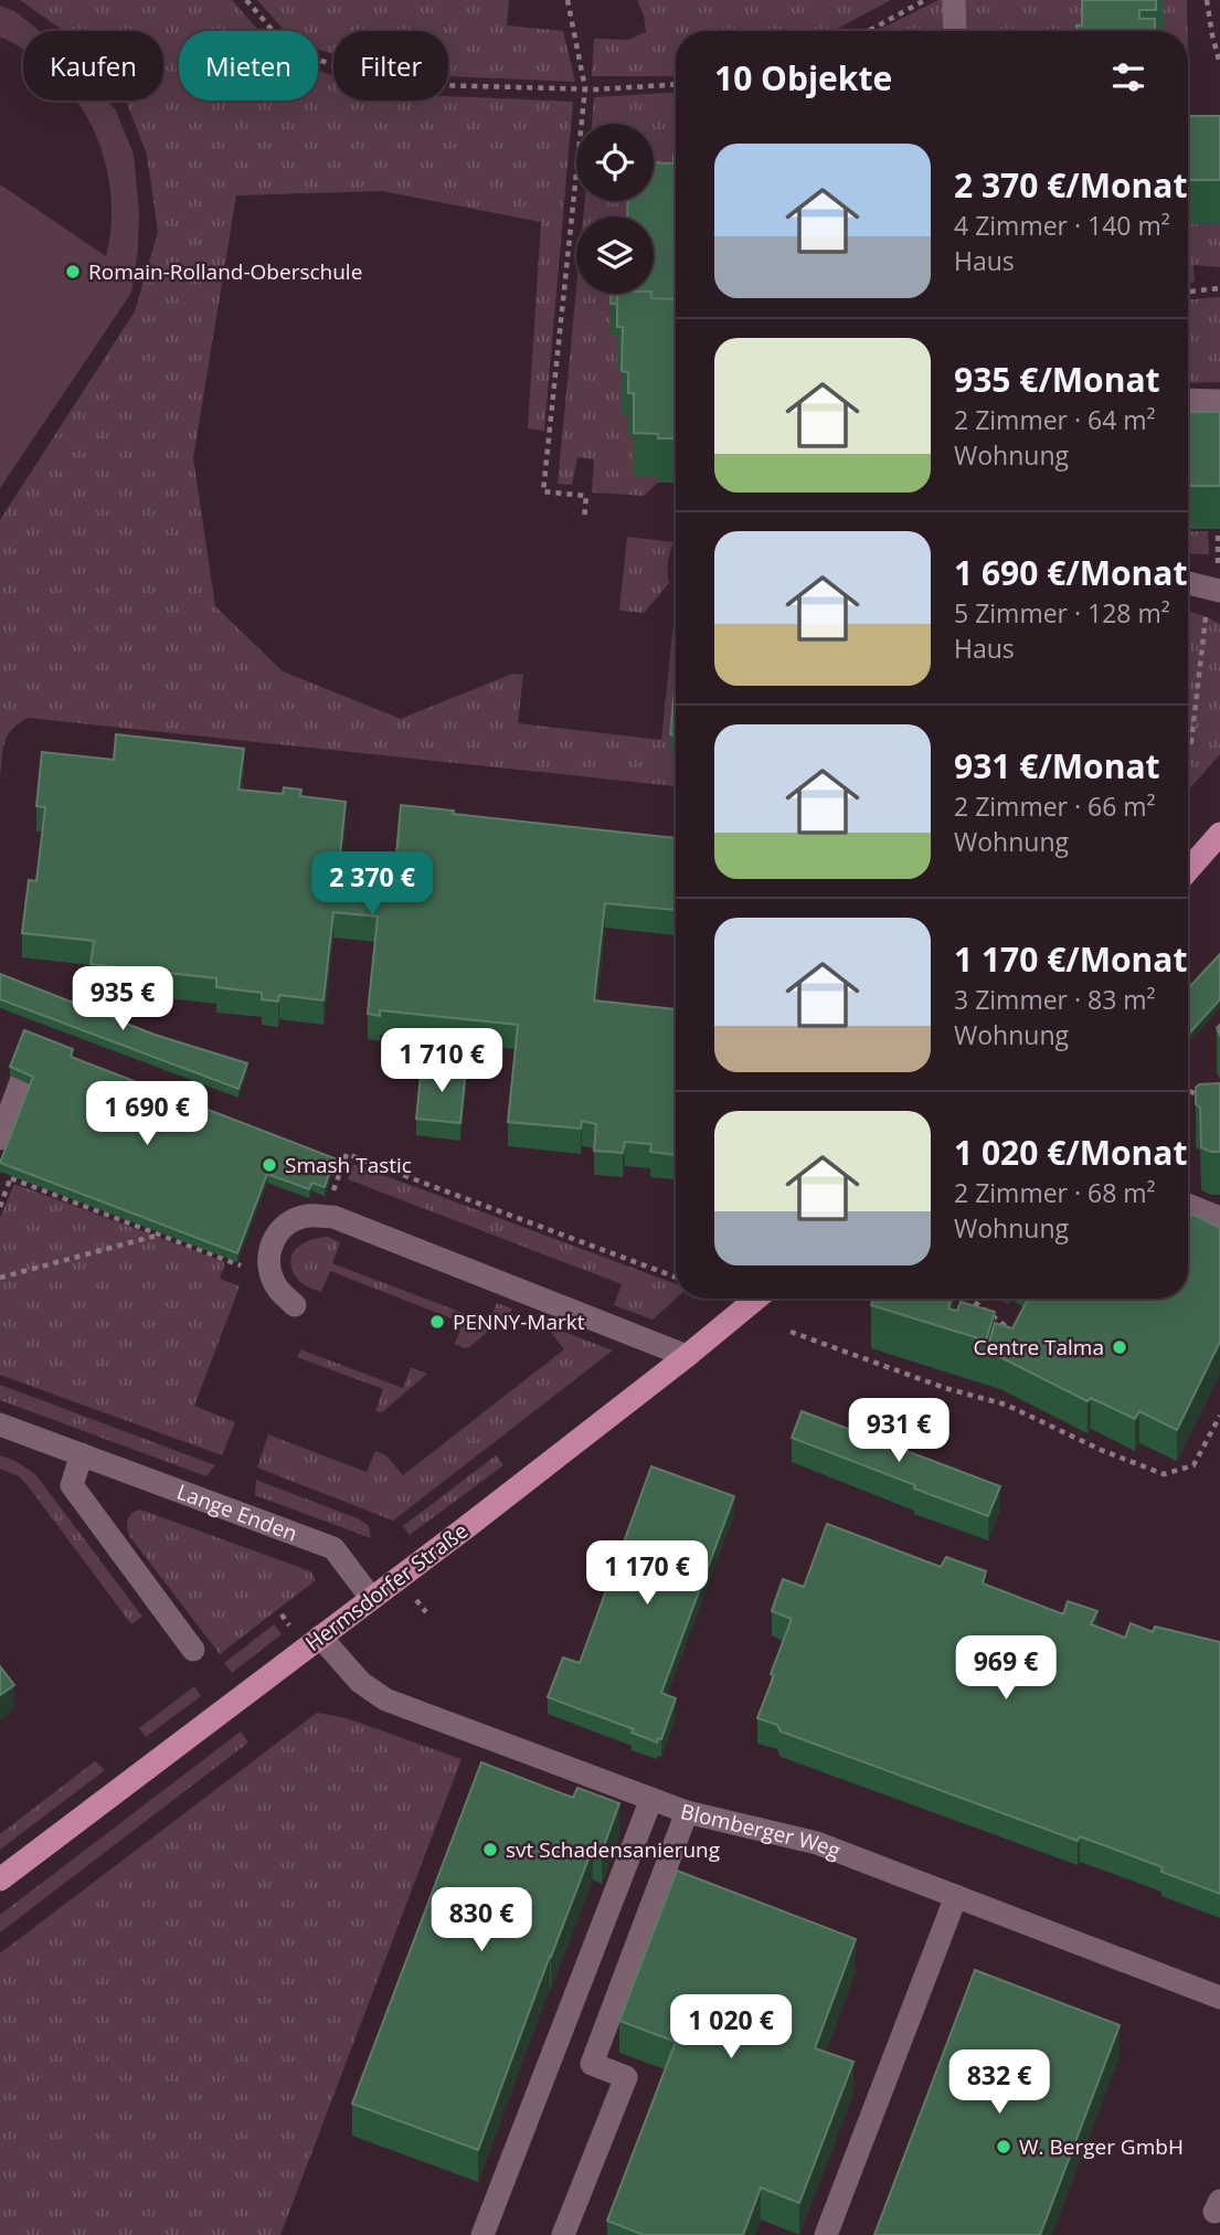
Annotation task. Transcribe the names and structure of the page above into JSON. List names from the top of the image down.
{
  "streets": {
    "main road": ["Hermsdorfer Straße"],
    "street": ["Lange Enden", "Blomberger Weg"]
  },
  "crossings": [
    ["Lange Enden", "Hermsdorfer Straße"],
    ["Hermsdorfer Straße", "Blomberger Weg"]
  ],
  "places": [
    "Romain-Rolland-Oberschule",
    "Smash Tastic",
    "PENNY-Markt",
    "Centre Talma",
    "svt Schadensanierung",
    "W. Berger GmbH"
  ],
  "page": {
    "chip": ["Kaufen", "Mieten", "Filter"],
    "heading": "10 Objekte",
    "list": [
      {
        "name": "2 370 €/Monat",
        "note": "4 Zimmer · 140 m² · Haus"
      },
      {
        "name": "935 €/Monat",
        "note": "2 Zimmer · 64 m² · Wohnung"
      },
      {
        "name": "1 690 €/Monat",
        "note": "5 Zimmer · 128 m² · Haus"
      },
      {
        "name": "931 €/Monat",
        "note": "2 Zimmer · 66 m² · Wohnung"
      },
      {
        "name": "1 170 €/Monat",
        "note": "3 Zimmer · 83 m² · Wohnung"
      },
      {
        "name": "1 020 €/Monat",
        "note": "2 Zimmer · 68 m² · Wohnung"
      }
    ],
    "price": [
      "2 370 €",
      "935 €",
      "1 710 €",
      "1 690 €",
      "931 €",
      "1 170 €",
      "969 €",
      "830 €",
      "1 020 €",
      "832 €"
    ]
  }
}
